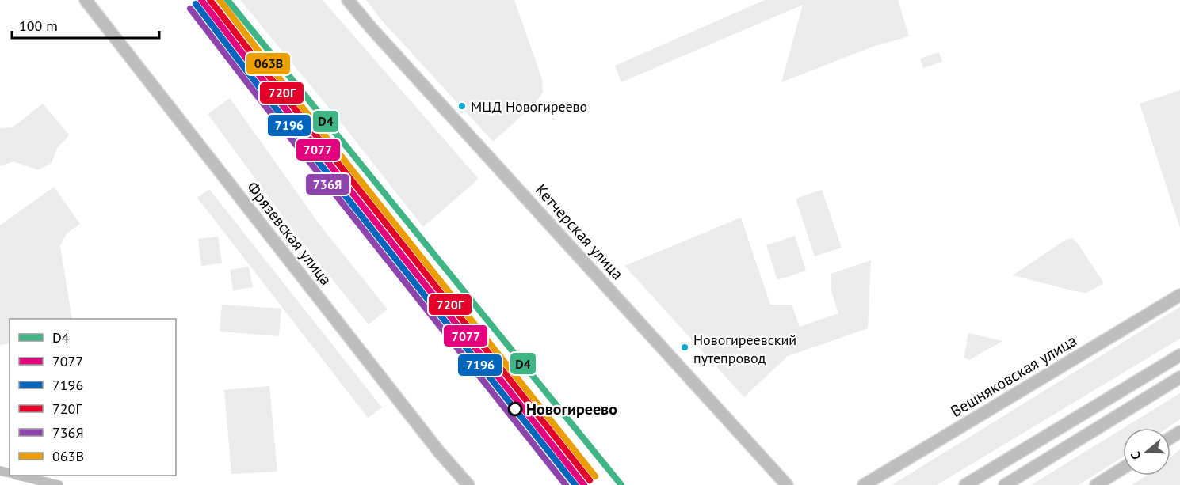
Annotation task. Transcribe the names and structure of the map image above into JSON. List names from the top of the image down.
{
  "streets": {
    "main road": ["Кетчерская улица", "Фрязевская улица", "Вешняковская улица"]
  },
  "places": ["МЦД Новогиреево", "Новогиреевский путепровод", "Новогиреево"],
  "lines": [
    "transit line D4",
    "transit line 7077",
    "transit line 720Г",
    "transit line 063В",
    "transit line 7196",
    "transit line 736Я"
  ],
  "legend": [
    "D4",
    "7077",
    "7196",
    "720Г",
    "736Я",
    "063В"
  ],
  "scale_bar": "100 m",
  "north": "left"
}
